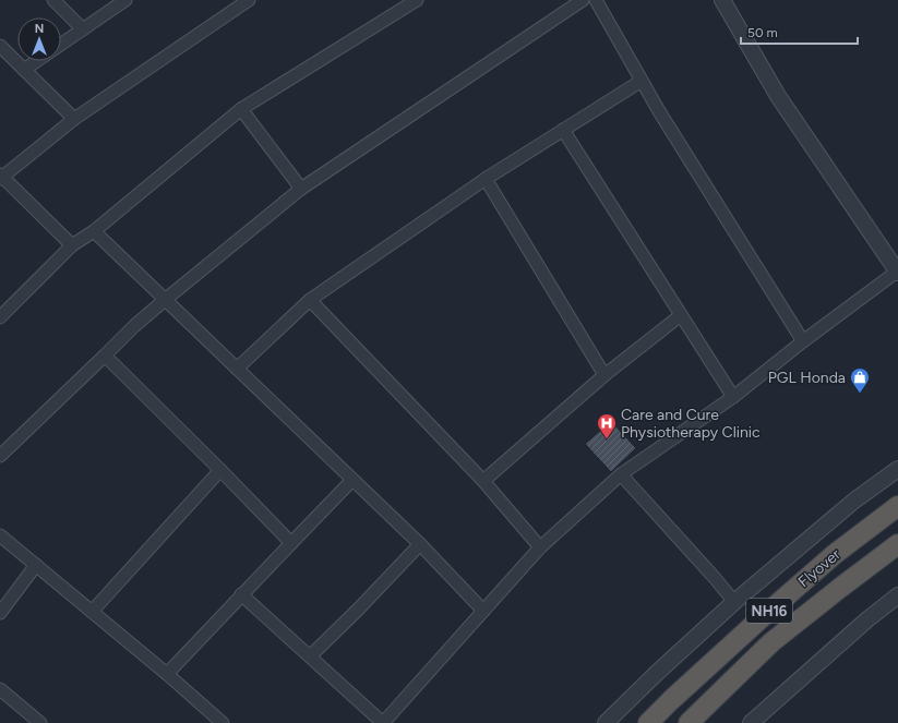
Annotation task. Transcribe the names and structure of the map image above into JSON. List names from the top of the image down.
{
  "streets": {
    "highway": ["Flyover", "NH16"]
  },
  "places": {
    "shop": ["PGL Honda"],
    "hospital": ["Care and Cure Physiotherapy Clinic"]
  },
  "scale_bar": "50 m",
  "north": "top"
}
